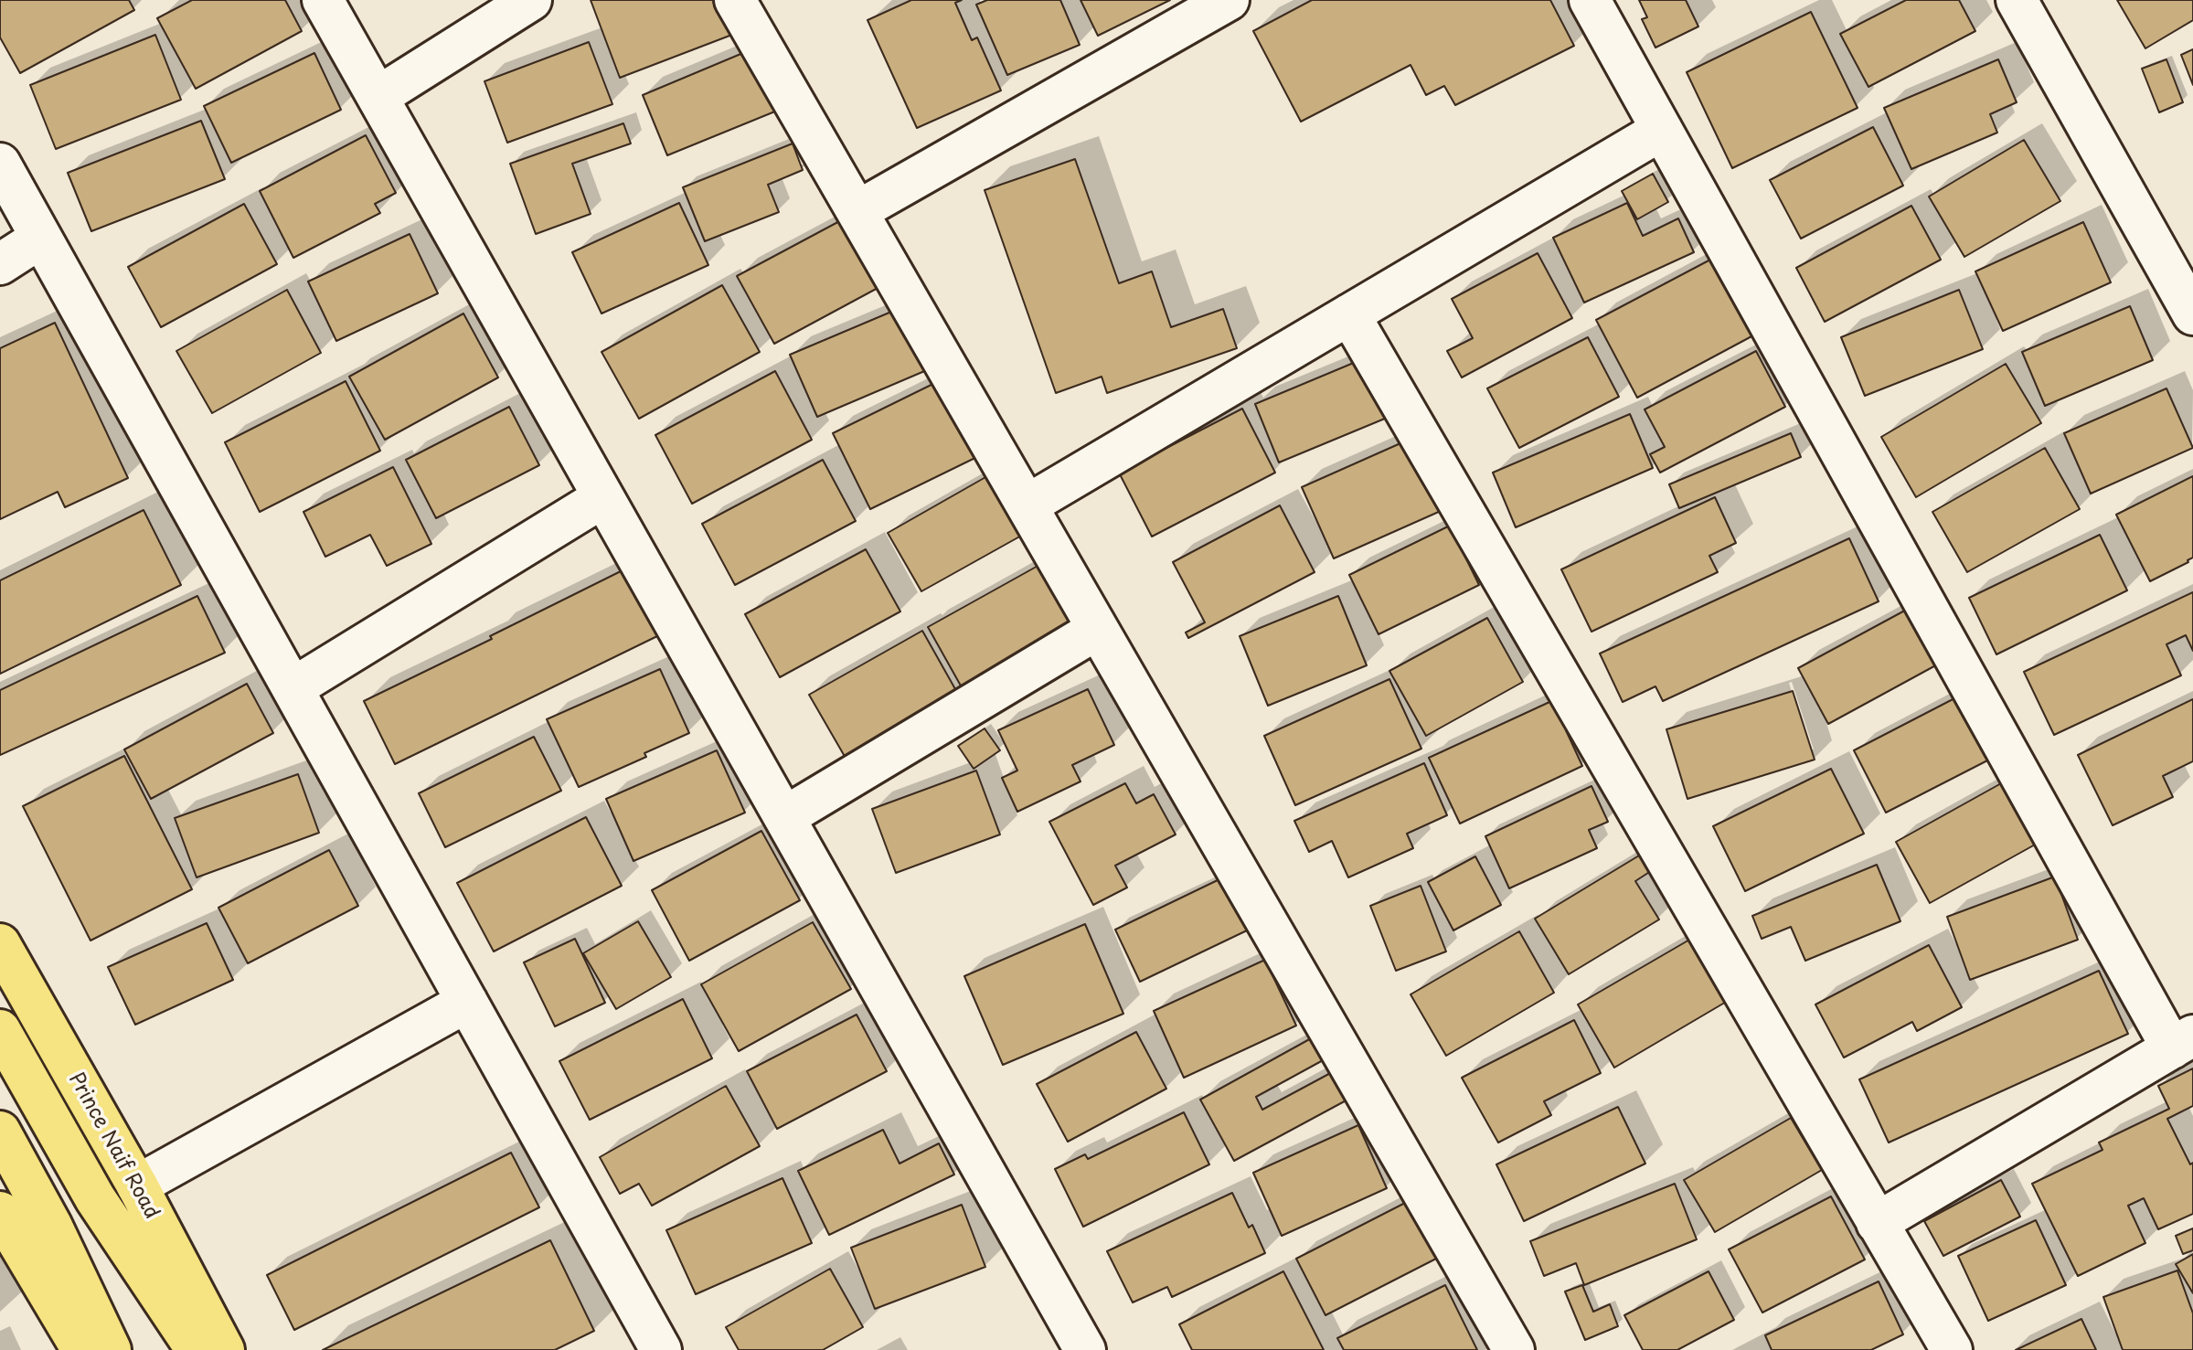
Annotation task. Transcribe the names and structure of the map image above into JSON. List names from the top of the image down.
{
  "streets": {
    "main road": ["Prince Naif Road"]
  }
}
